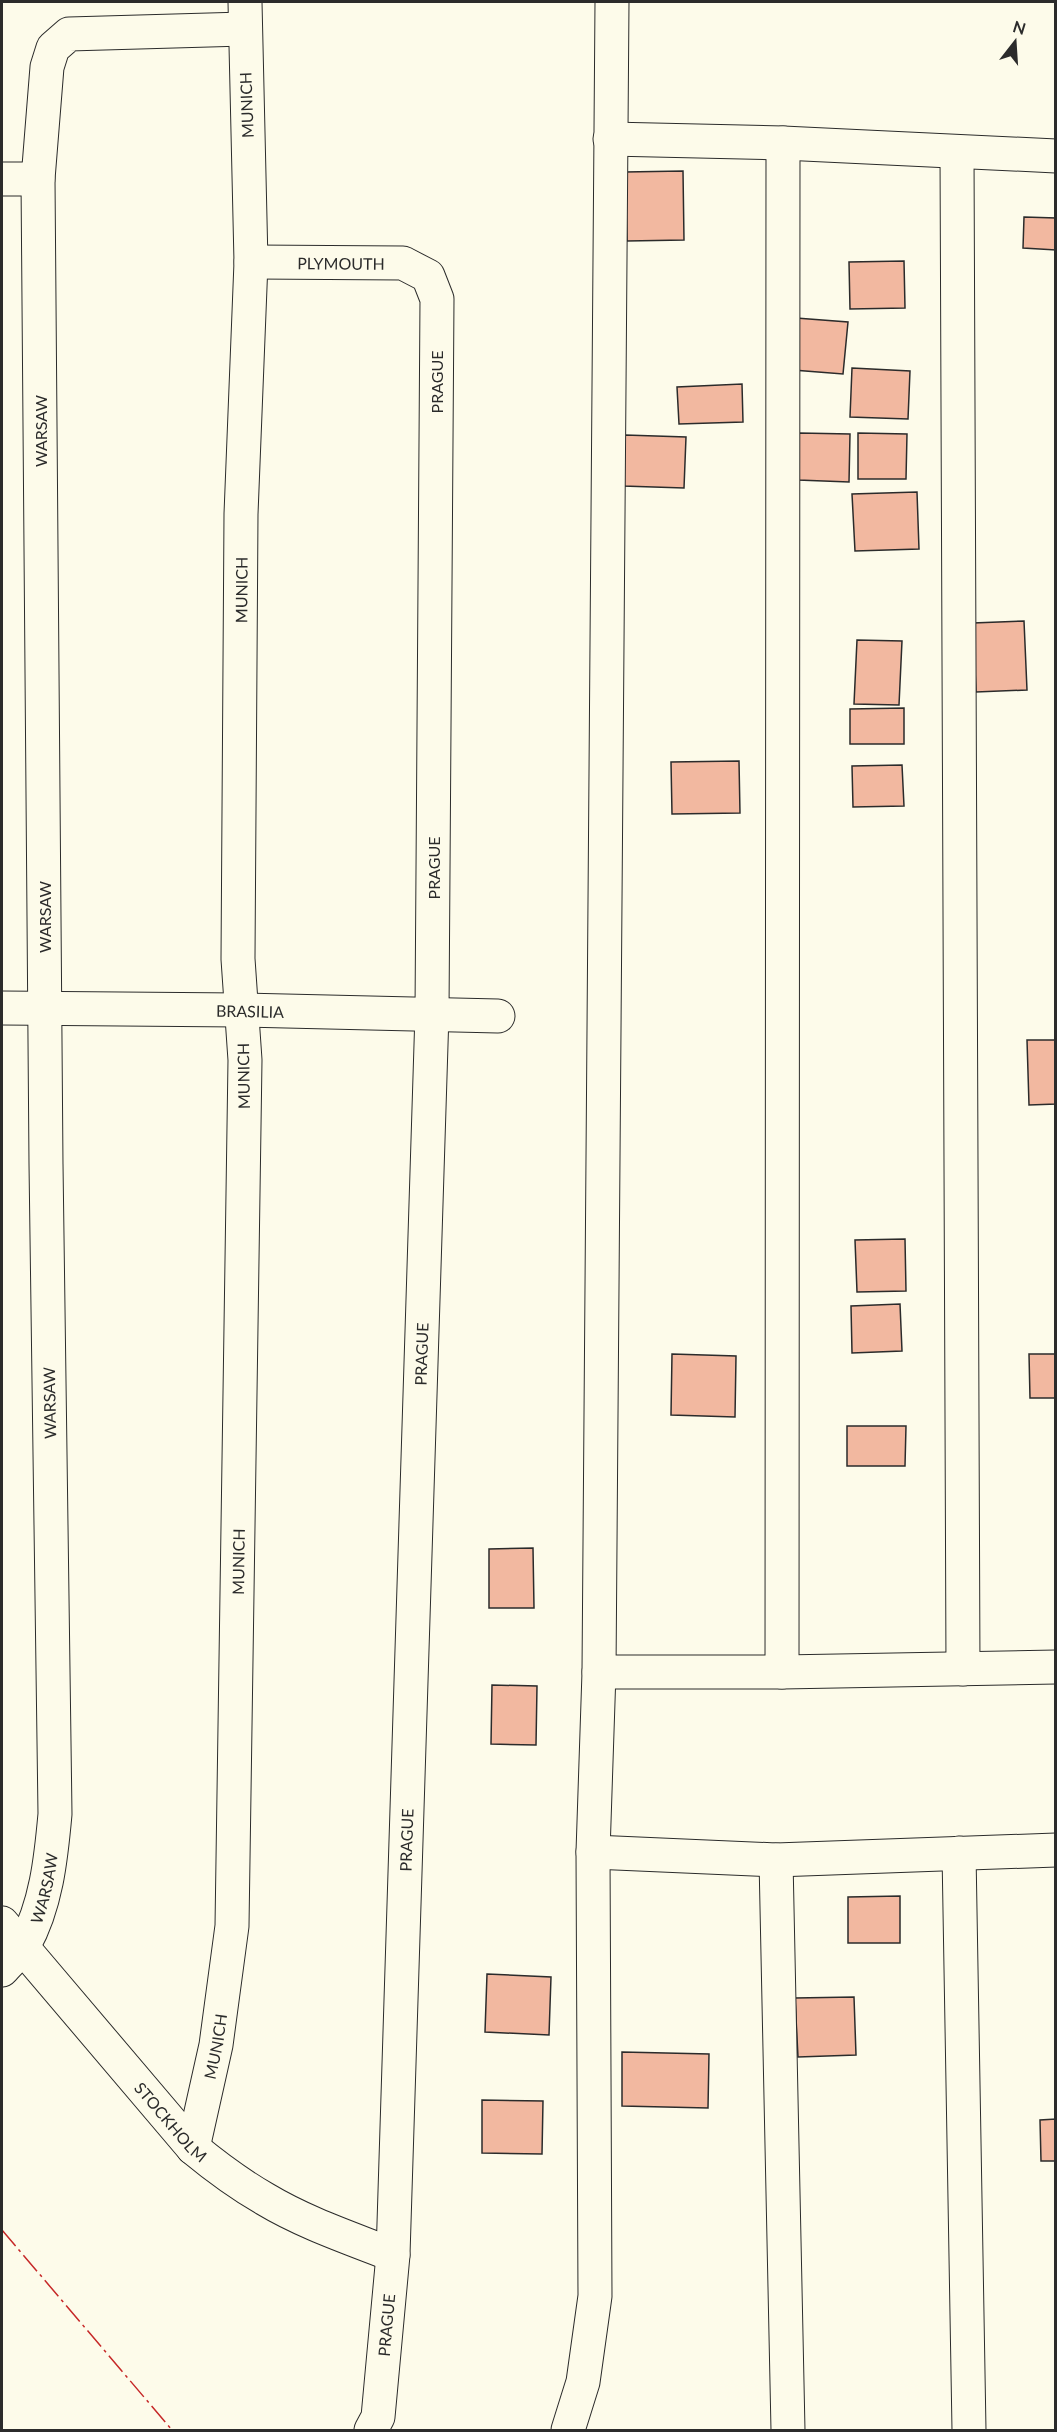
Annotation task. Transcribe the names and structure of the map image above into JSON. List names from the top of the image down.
{
  "streets": {
    "street": [
      "MUNICH",
      "PLYMOUTH",
      "PRAGUE",
      "WARSAW",
      "BRASILIA",
      "STOCKHOLM"
    ]
  },
  "crossings": [
    ["MUNICH", "PLYMOUTH"],
    ["MUNICH", "WARSAW"],
    ["MUNICH", "BRASILIA"],
    ["MUNICH", "STOCKHOLM"],
    ["PLYMOUTH", "PRAGUE"],
    ["PRAGUE", "BRASILIA"],
    ["PRAGUE", "STOCKHOLM"],
    ["WARSAW", "BRASILIA"],
    ["WARSAW", "STOCKHOLM"]
  ],
  "north": "top"
}
